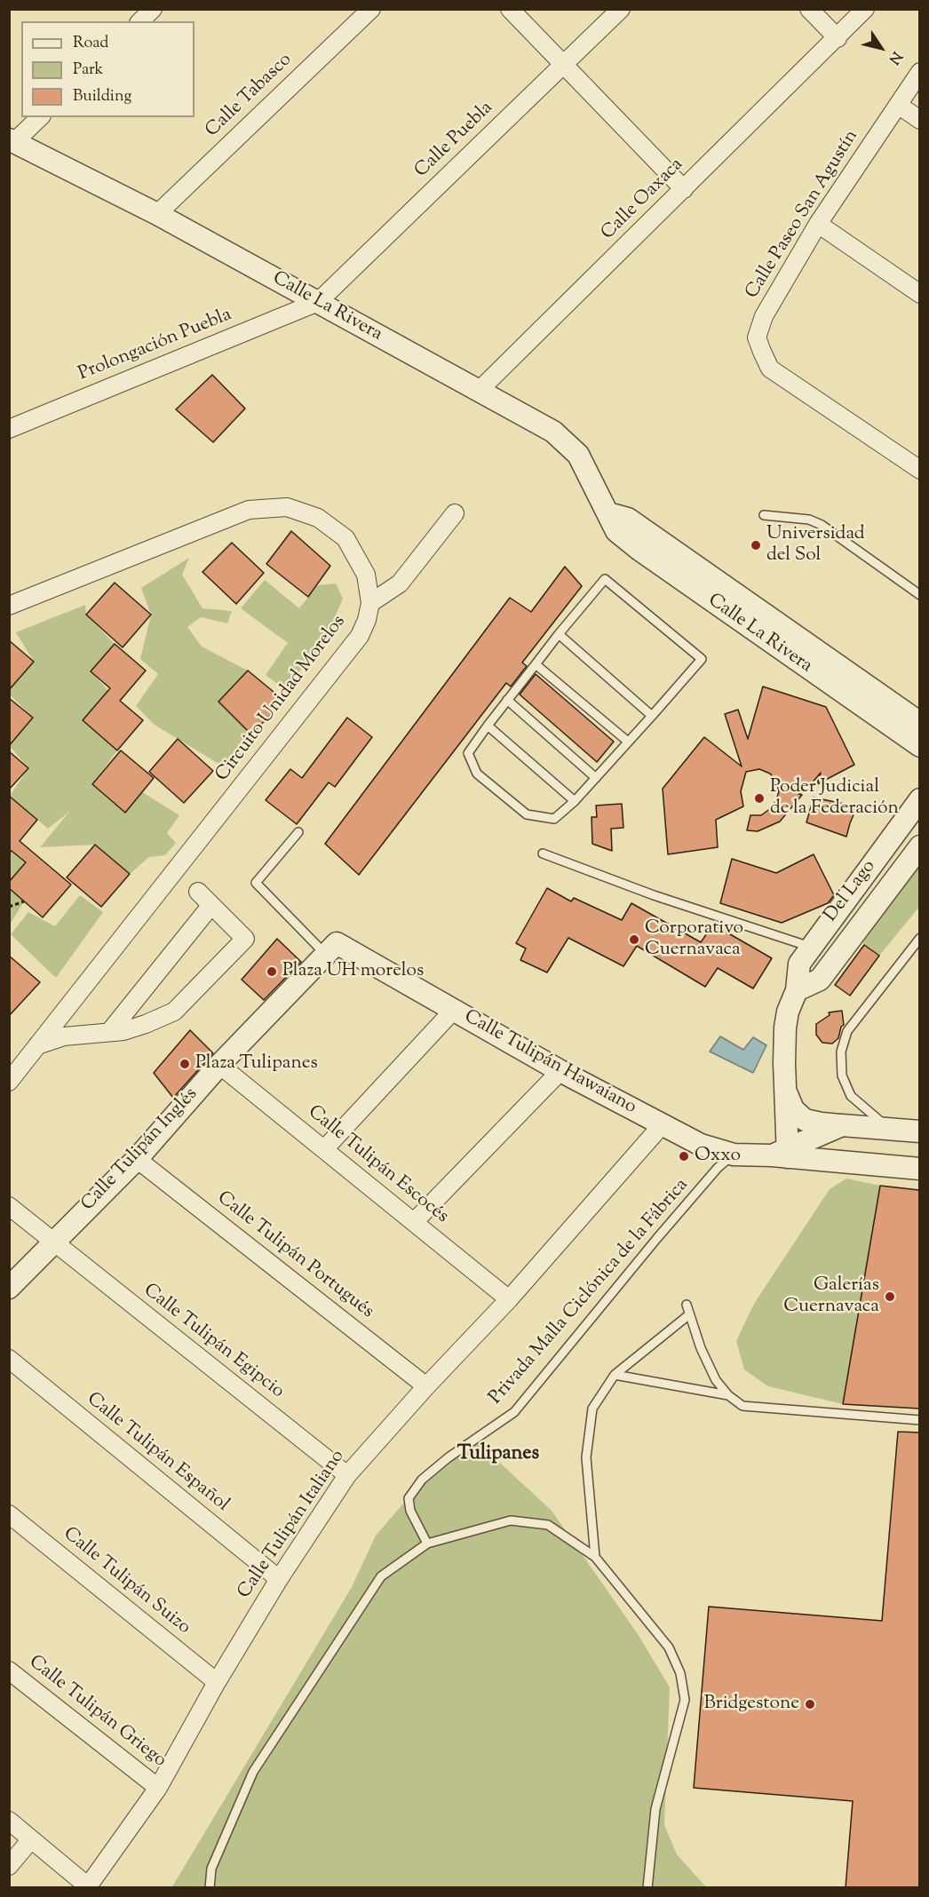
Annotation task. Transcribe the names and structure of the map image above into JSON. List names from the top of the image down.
{
  "streets": {
    "street": [
      "Calle Tabasco",
      "Calle Puebla",
      "Calle Oaxaca",
      "Calle Paseo San Agustín",
      "Calle La Rivera",
      "Prolongación Puebla",
      "Circuito Unidad Morelos",
      "Del Lago",
      "Calle Tulipán Hawaiano",
      "Calle Tulipán Inglés",
      "Calle Tulipán Escocés",
      "Calle Tulipán Portugués",
      "Calle Tulipán Egipcio",
      "Calle Tulipán Español",
      "Calle Tulipán Italiano",
      "Calle Tulipán Suizo",
      "Calle Tulipán Griego"
    ],
    "lane": ["Privada Malla Ciclónica de la Fábrica"]
  },
  "crossings": [
    ["Calle Tabasco", "Calle La Rivera"],
    ["Calle Puebla", "Calle La Rivera"],
    ["Calle Puebla", "Prolongación Puebla"],
    ["Calle Oaxaca", "Calle La Rivera"],
    ["Calle La Rivera", "Prolongación Puebla"],
    ["Del Lago", "Calle Tulipán Hawaiano"],
    ["Calle Tulipán Hawaiano", "Calle Tulipán Inglés"],
    ["Calle Tulipán Hawaiano", "Privada Malla Ciclónica de la Fábrica"],
    ["Calle Tulipán Hawaiano", "Calle Tulipán Italiano"],
    ["Calle Tulipán Inglés", "Calle Tulipán Escocés"],
    ["Calle Tulipán Inglés", "Calle Tulipán Portugués"],
    ["Calle Tulipán Inglés", "Calle Tulipán Egipcio"],
    ["Calle Tulipán Escocés", "Calle Tulipán Italiano"],
    ["Calle Tulipán Portugués", "Calle Tulipán Italiano"],
    ["Calle Tulipán Egipcio", "Calle Tulipán Italiano"],
    ["Calle Tulipán Español", "Calle Tulipán Italiano"],
    ["Calle Tulipán Italiano", "Calle Tulipán Suizo"],
    ["Calle Tulipán Italiano", "Calle Tulipán Griego"]
  ],
  "districts": ["Tulipanes"],
  "places": [
    "Universidad del Sol",
    "Poder Judicial de la Federación",
    "Corporativo Cuernavaca",
    "Plaza UH morelos",
    "Plaza Tulipanes",
    "Oxxo",
    "Galerías Cuernavaca",
    "Bridgestone"
  ],
  "legend": ["Road", "Park", "Building"],
  "north": "bottom right"
}
